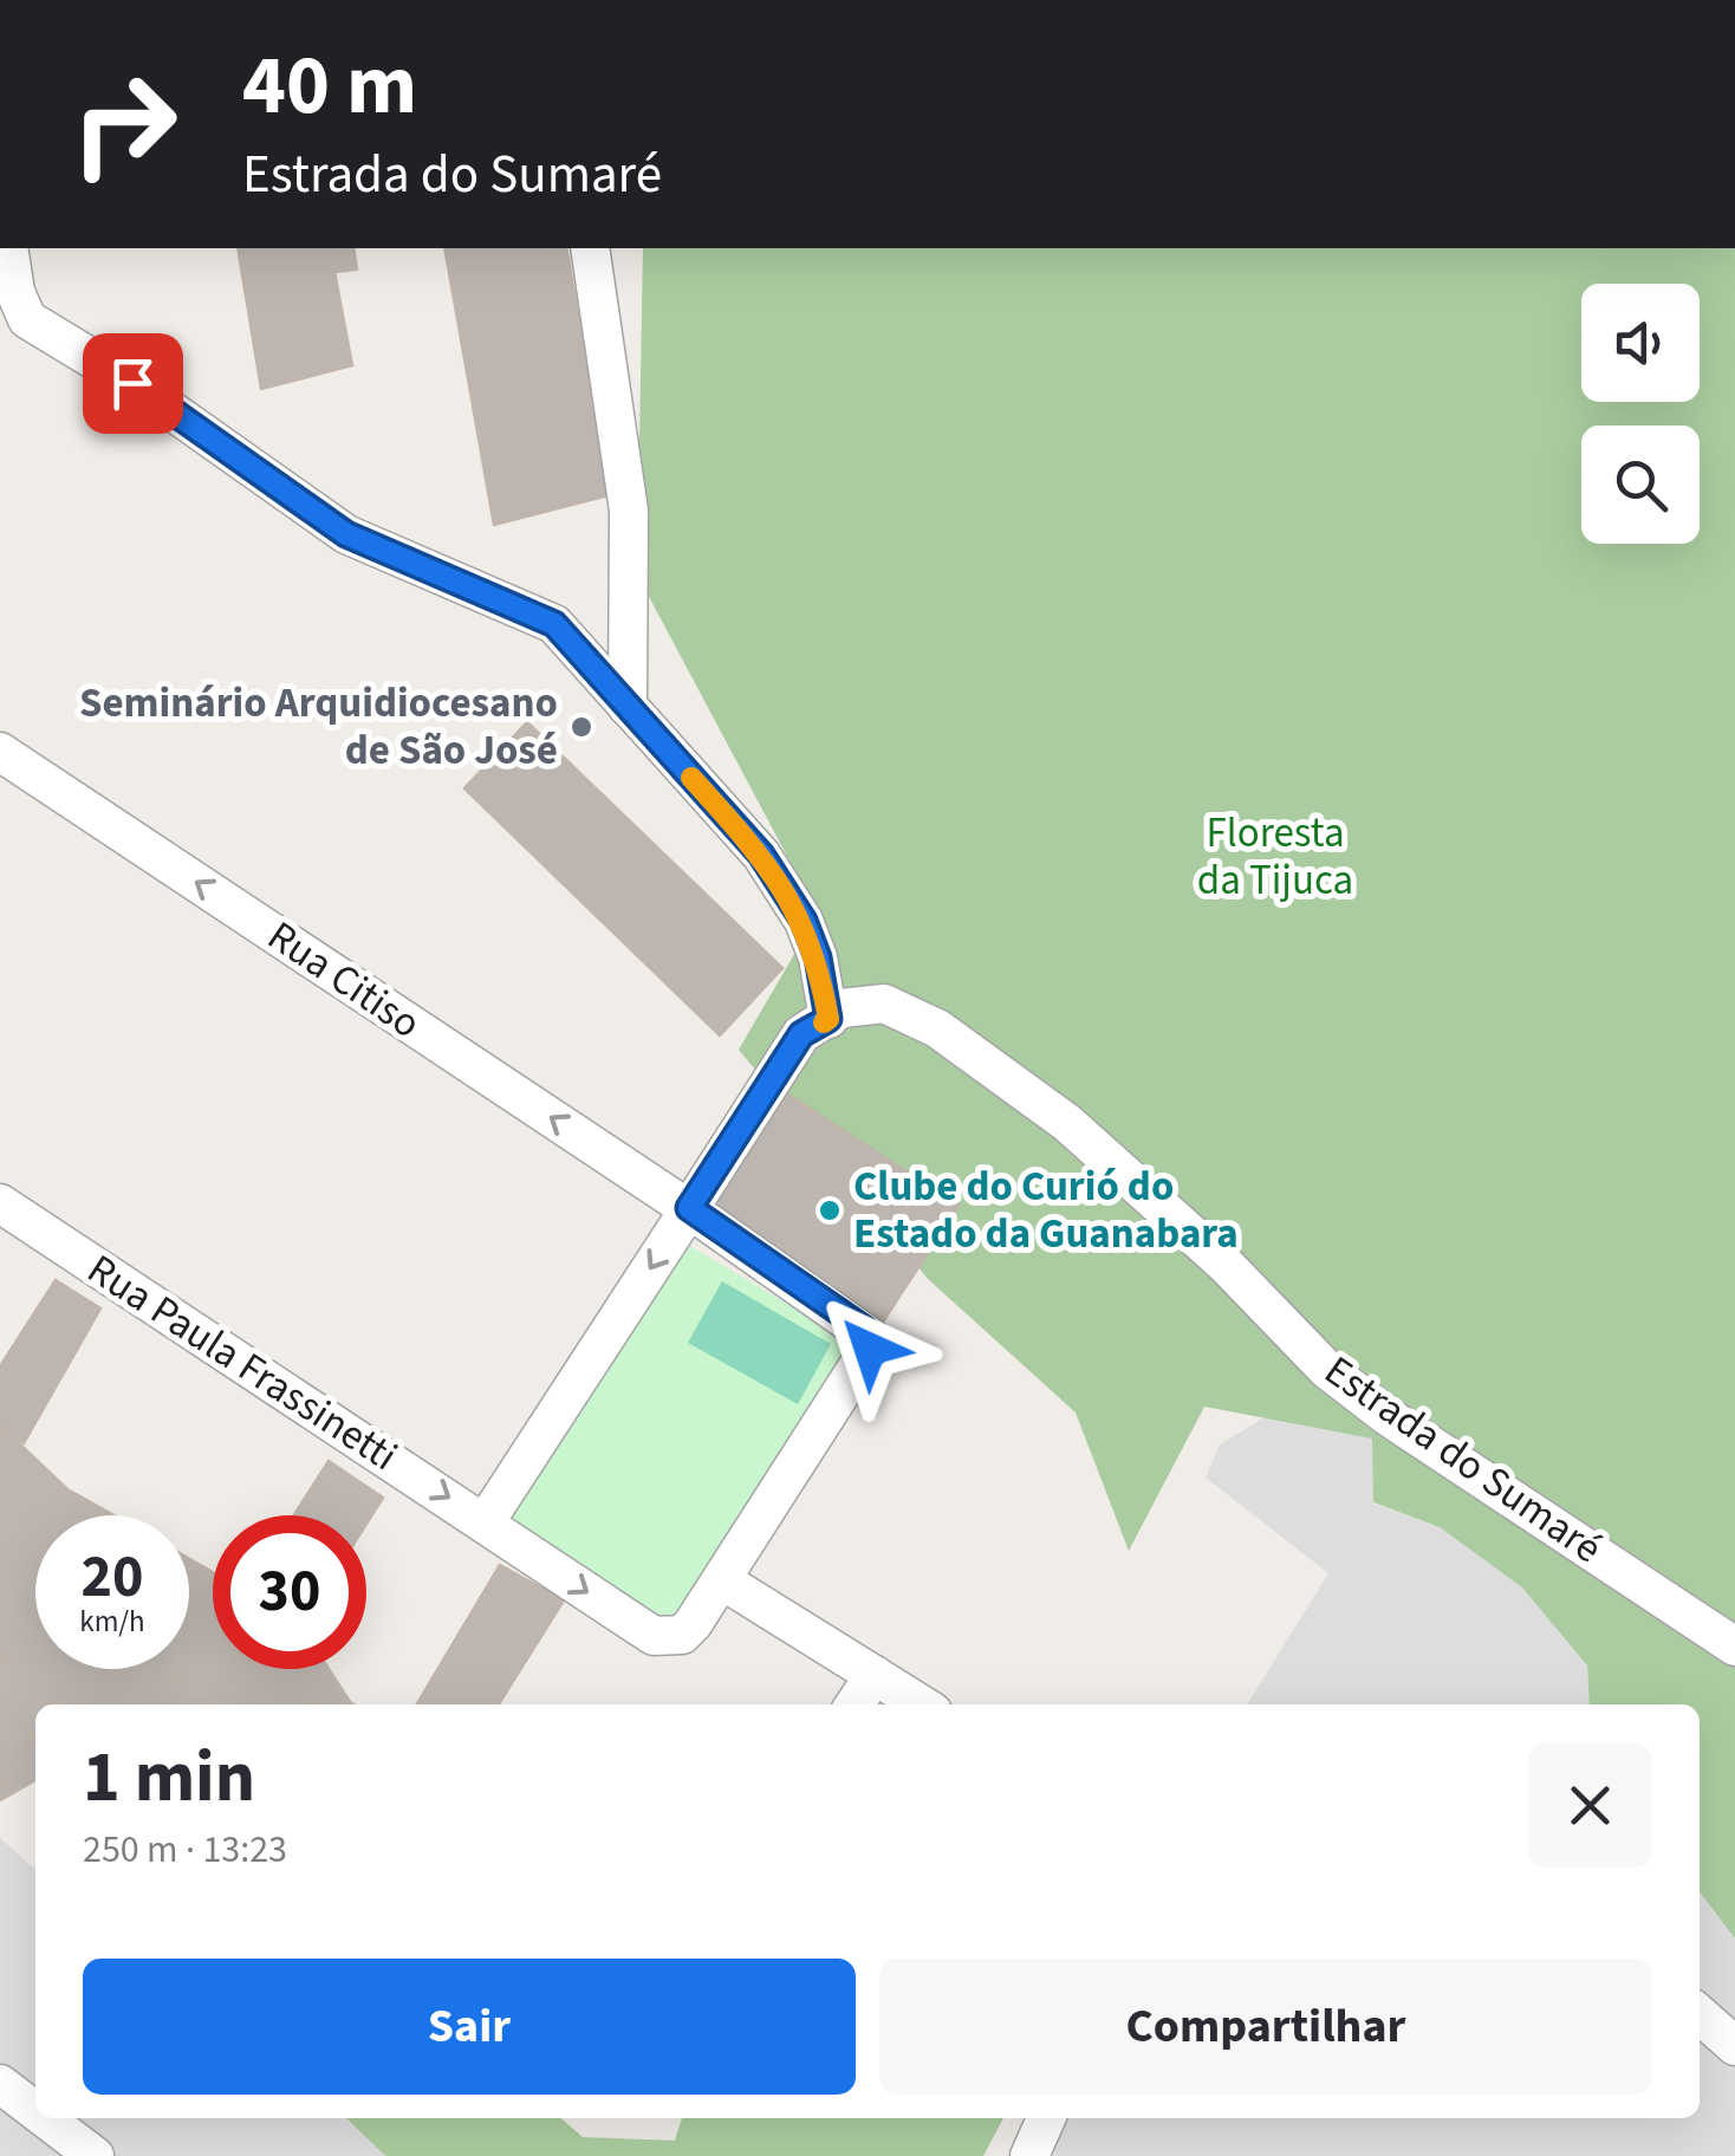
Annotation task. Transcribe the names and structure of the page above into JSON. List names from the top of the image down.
{
  "streets": {
    "street": ["Rua Citiso", "Rua Paula Frassinetti", "Estrada do Sumaré"]
  },
  "crossings": [
    ["Rua Citiso", "Rua Paula Frassinetti"],
    ["Rua Citiso", "Estrada do Sumaré"],
    ["Rua Paula Frassinetti", "Estrada do Sumaré"]
  ],
  "one_way": ["Rua Citiso", "Rua Paula Frassinetti"],
  "parks": ["Floresta da Tijuca"],
  "places": ["Seminário Arquidiocesano de São José", "Clube do Curió do Estado da Guanabara"],
  "page": {
    "turn": ["40 m", "Estrada do Sumaré"],
    "speed": "20 km/h",
    "limit": "30",
    "heading": ["1 min", "250 m · 13:23"],
    "buttons": ["Sair", "Compartilhar"]
  }
}
